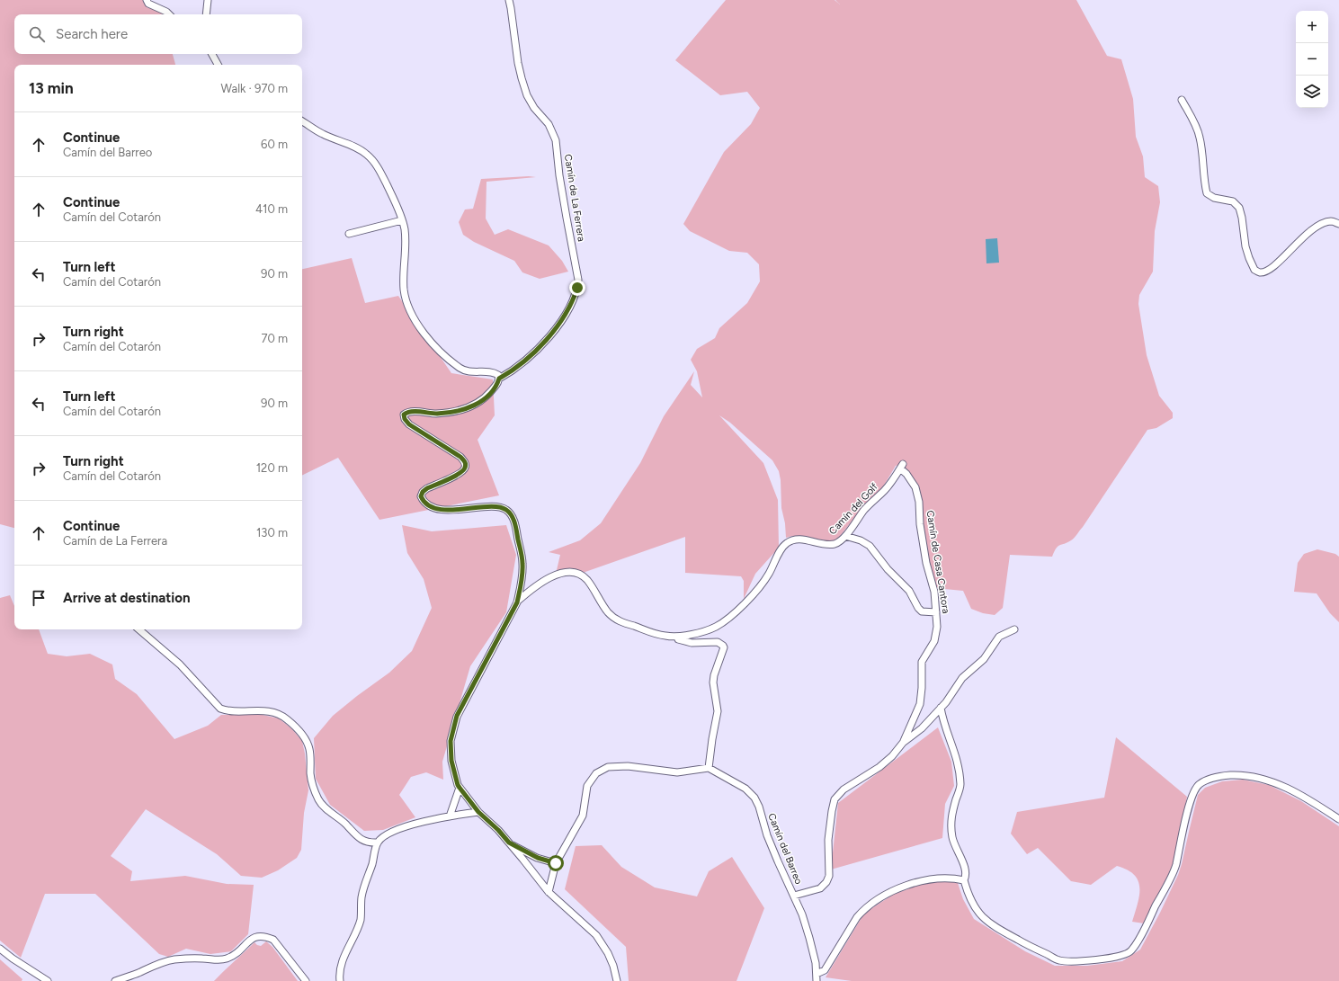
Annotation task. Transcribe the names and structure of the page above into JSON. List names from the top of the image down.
{
  "streets": {
    "street": [
      "Camín de La Ferrera",
      "Camín del Golf",
      "Camín de Casa Cantora",
      "Camín del Barreo"
    ]
  },
  "crossings": [
    ["Camín del Golf", "Camín de Casa Cantora"]
  ],
  "page": {
    "map_buttons": ["+", "−"],
    "search": "Search here",
    "heading": ["13 min", "Walk · 970 m"],
    "list": [
      ["Continue", "Camín del Barreo", "60 m"],
      ["Continue", "Camín del Cotarón", "410 m"],
      ["Turn left", "Camín del Cotarón", "90 m"],
      ["Turn right", "Camín del Cotarón", "70 m"],
      ["Turn left", "Camín del Cotarón", "90 m"],
      ["Turn right", "Camín del Cotarón", "120 m"],
      ["Continue", "Camín de La Ferrera", "130 m"],
      "Arrive at destination"
    ]
  }
}
